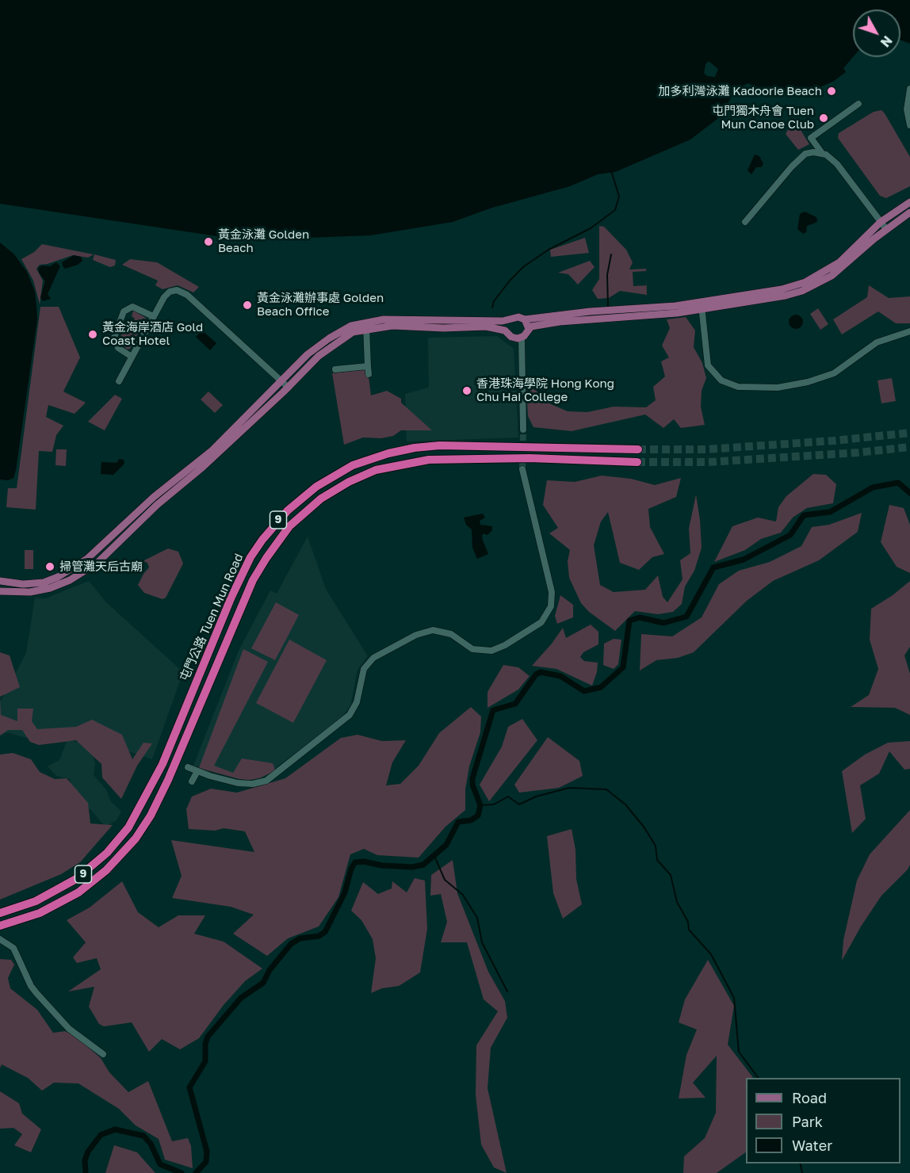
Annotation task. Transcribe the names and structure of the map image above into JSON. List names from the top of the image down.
{
  "streets": {
    "highway": ["9", "屯門公路 Tuen Mun Road"]
  },
  "places": [
    "加多利灣泳灘 Kadoorie Beach",
    "屯門獨木舟會 Tuen Mun Canoe Club",
    "黃金泳灘 Golden Beach",
    "黃金泳灘辦事處 Golden Beach Office",
    "黃金海岸酒店 Gold Coast Hotel",
    "香港珠海學院 Hong Kong Chu Hai College",
    "掃管灘天后古廟"
  ],
  "legend": ["Road", "Park", "Water"],
  "north": "bottom right"
}
